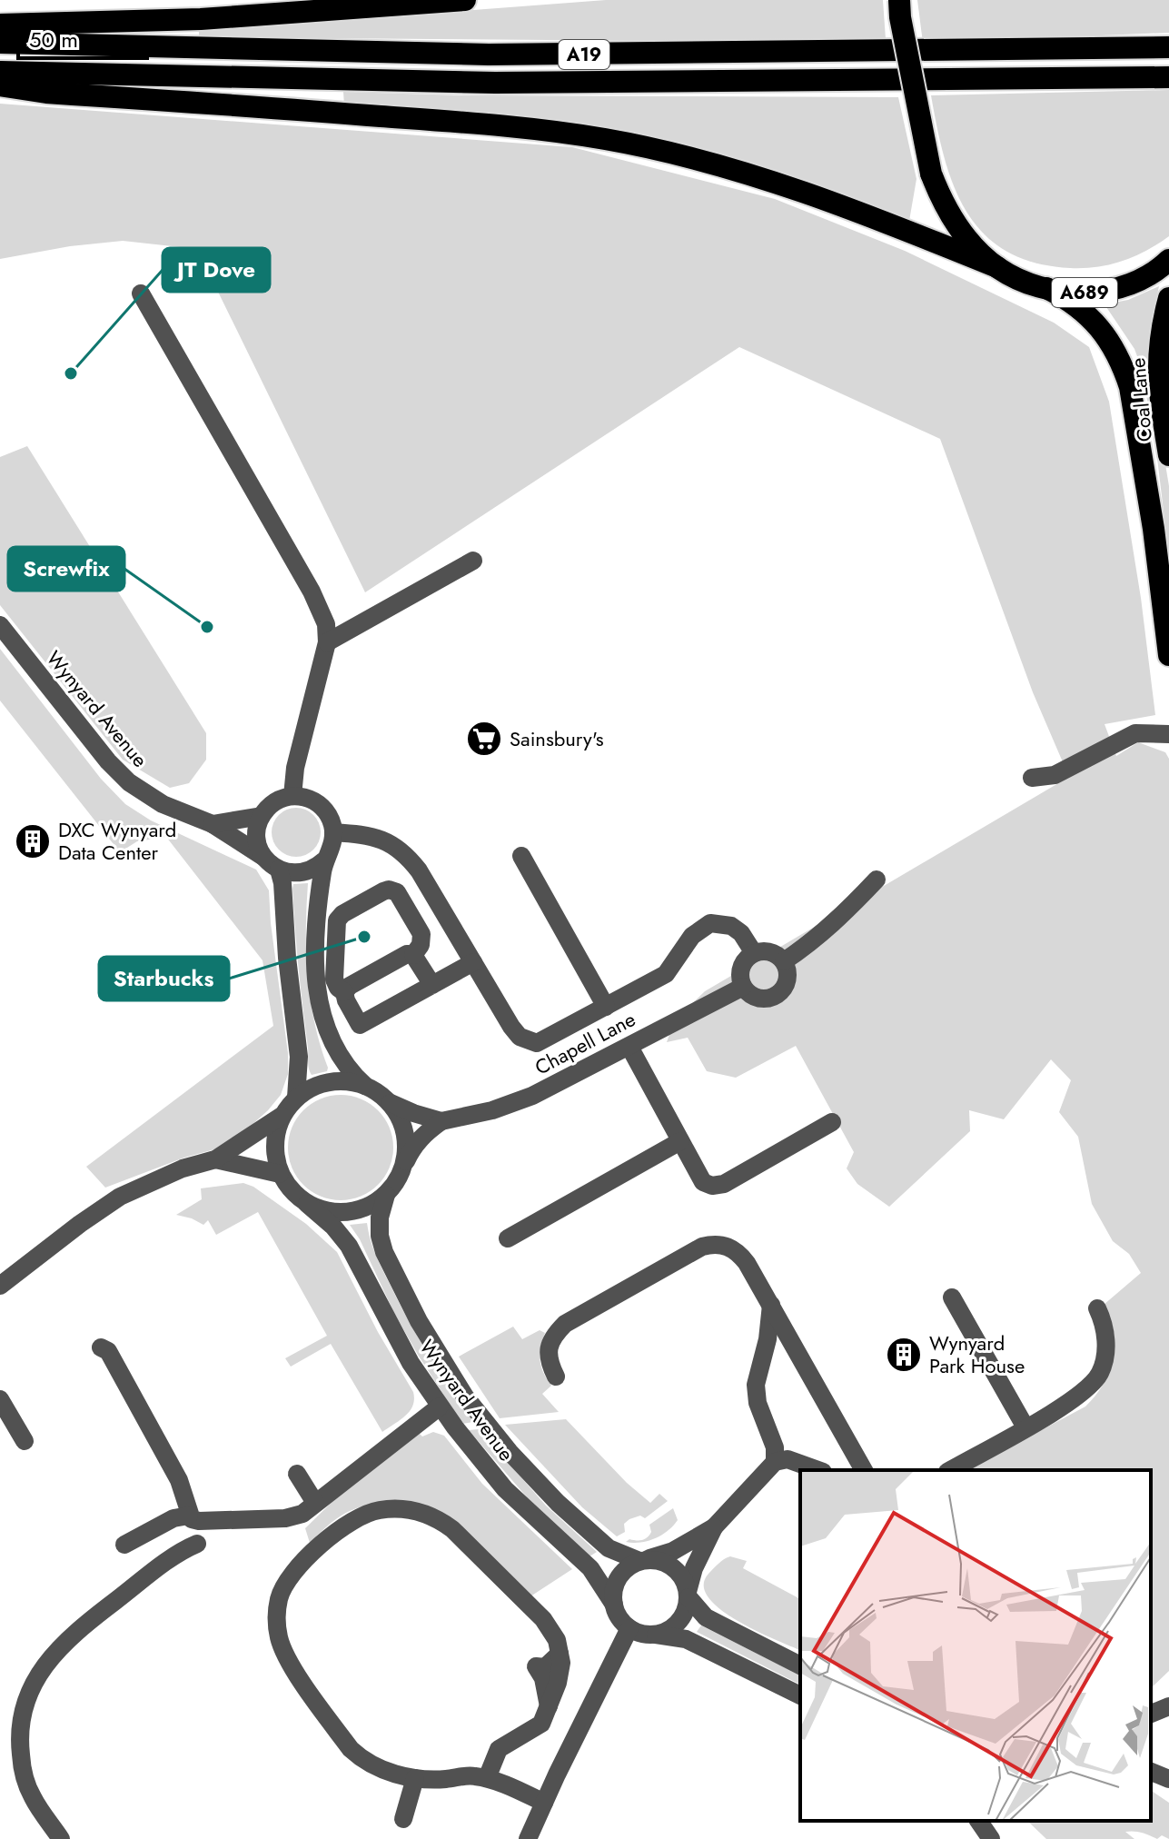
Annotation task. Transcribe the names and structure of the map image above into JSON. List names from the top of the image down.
{
  "streets": {
    "highway": ["A19", "A689", "Coal Lane"],
    "street": ["Wynyard Avenue", "Chapell Lane"]
  },
  "crossings": [
    ["A689", "Coal Lane"]
  ],
  "places": {
    "other": ["JT Dove", "Screwfix", "Starbucks"],
    "supermarket": ["Sainsbury's"],
    "building": ["DXC Wynyard Data Center", "Wynyard Park House"]
  },
  "scale_bar": "50 m"
}
